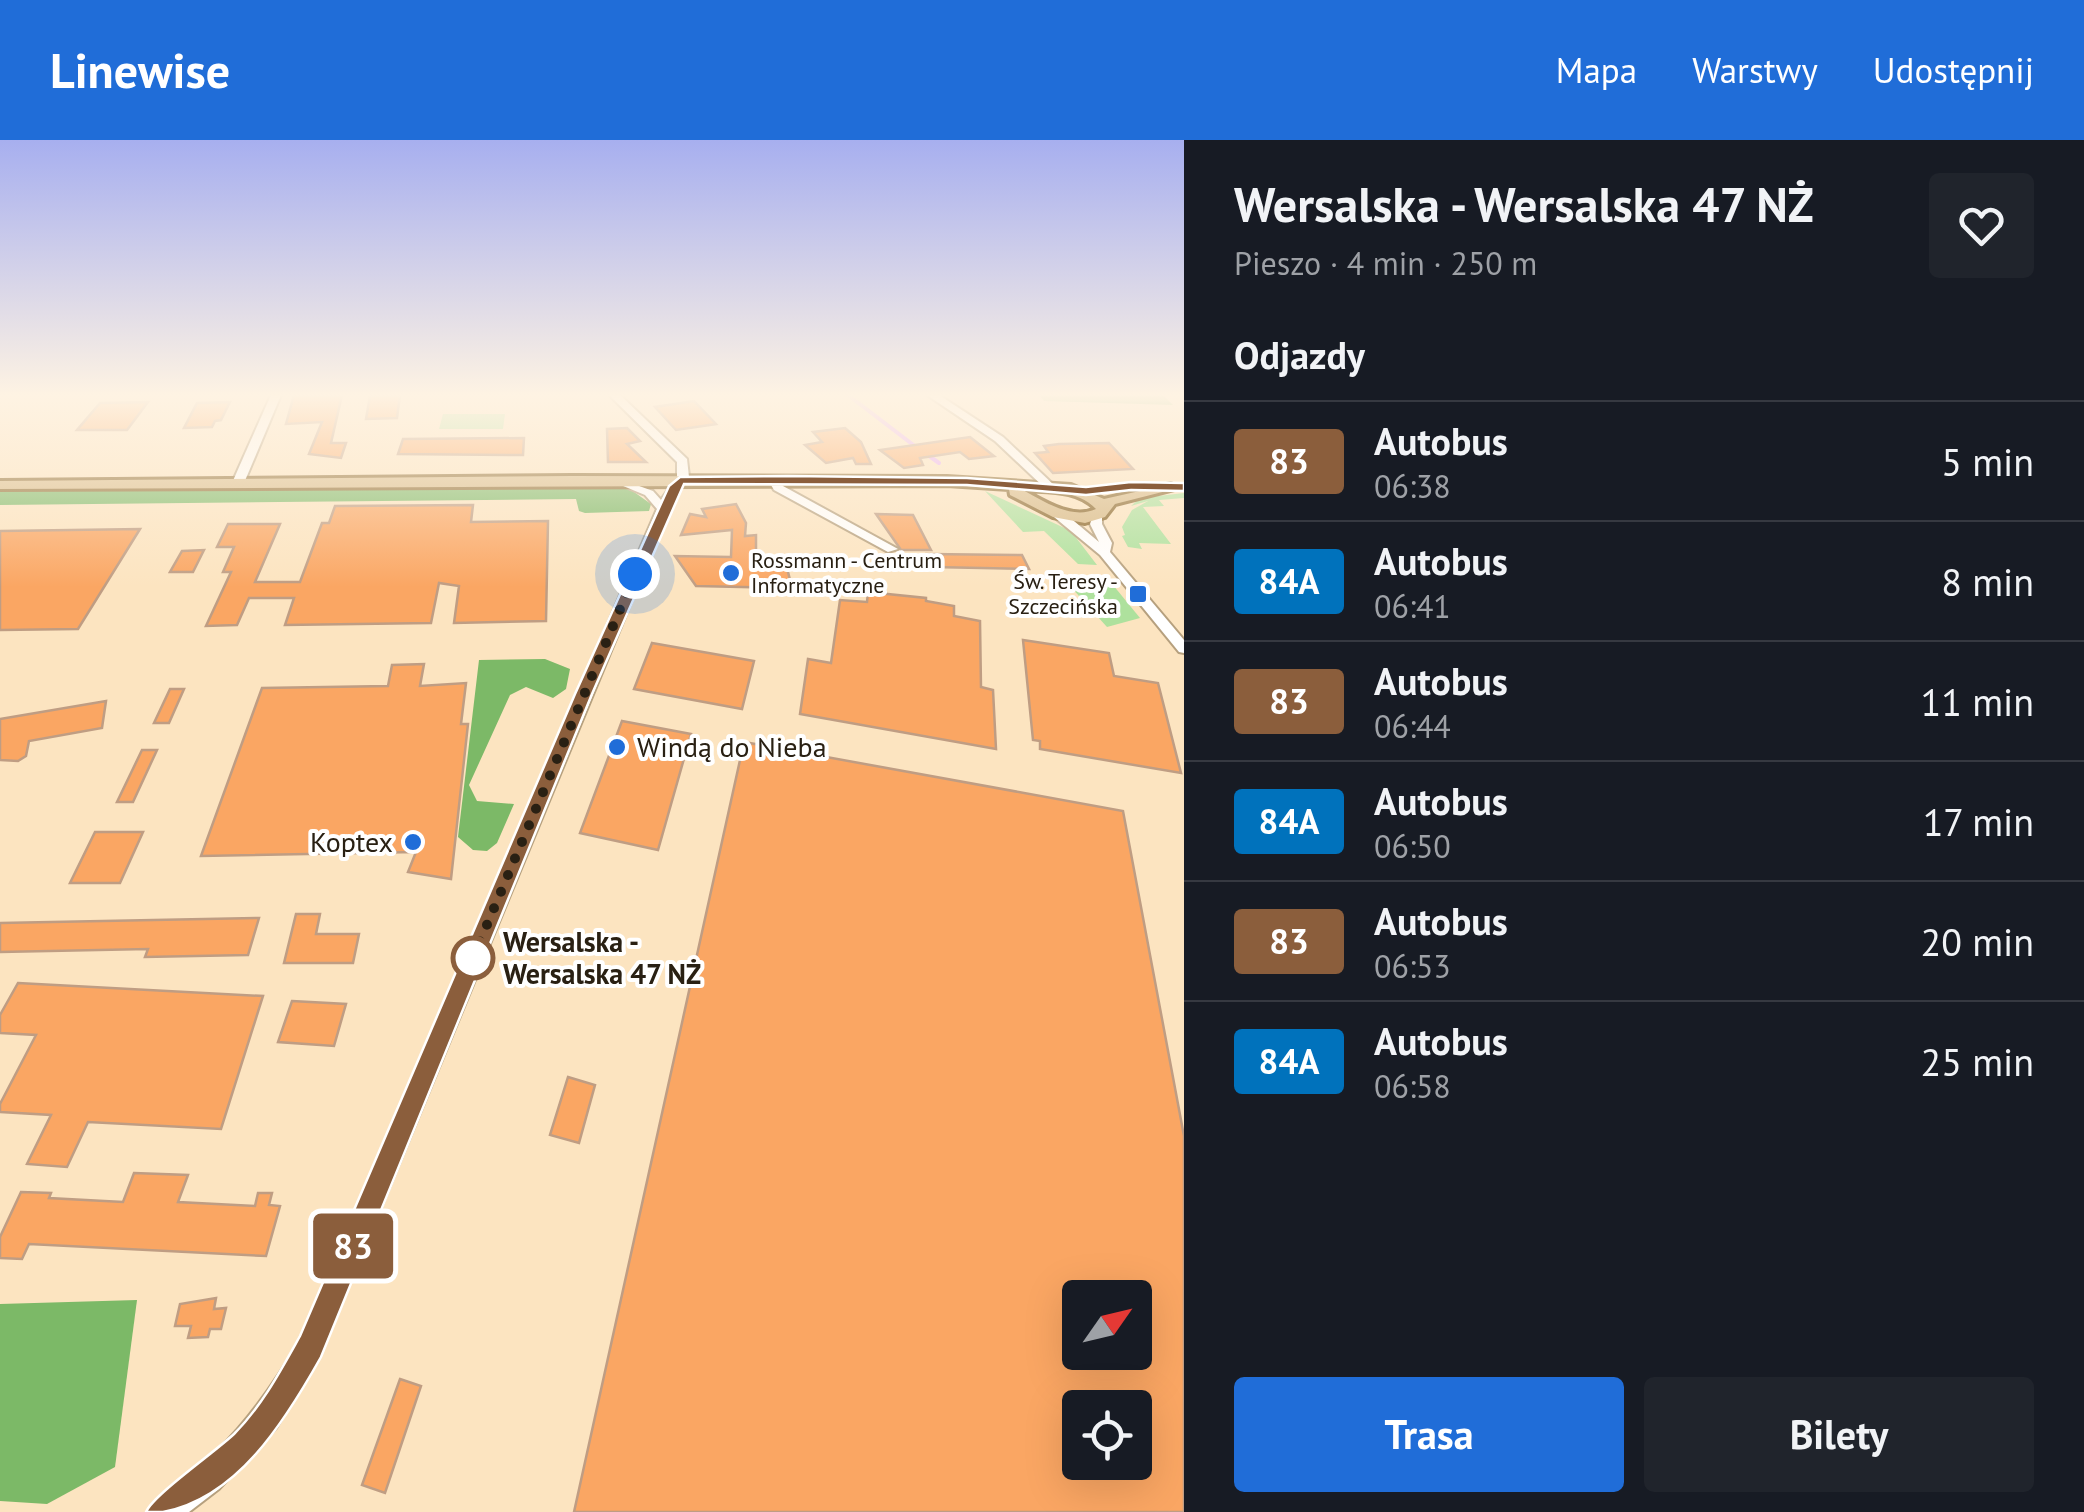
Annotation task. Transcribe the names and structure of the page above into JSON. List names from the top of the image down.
{
  "places": {
    "other": [
      "Rossmann - Centrum Informatyczne",
      "Windą do Nieba",
      "Koptex",
      "Wersalska - Wersalska 47 NŻ"
    ],
    "transit": ["Św. Teresy - Szczecińska"]
  },
  "lines": ["bus line 83"],
  "north": "top right",
  "page": {
    "header": "Linewise",
    "nav": ["Mapa", "Warstwy", "Udostępnij"],
    "on_map": "83",
    "heading": [
      ["Wersalska - Wersalska 47 NŻ", "Pieszo · 4 min · 250 m"],
      "Odjazdy"
    ],
    "list": [
      {
        "mark": "83",
        "name": "Autobus",
        "note": "06:38",
        "value": "5 min"
      },
      {
        "mark": "84A",
        "name": "Autobus",
        "note": "06:41",
        "value": "8 min"
      },
      {
        "mark": "83",
        "name": "Autobus",
        "note": "06:44",
        "value": "11 min"
      },
      {
        "mark": "84A",
        "name": "Autobus",
        "note": "06:50",
        "value": "17 min"
      },
      {
        "mark": "83",
        "name": "Autobus",
        "note": "06:53",
        "value": "20 min"
      },
      {
        "mark": "84A",
        "name": "Autobus",
        "note": "06:58",
        "value": "25 min"
      }
    ],
    "buttons": ["Trasa", "Bilety"]
  }
}
